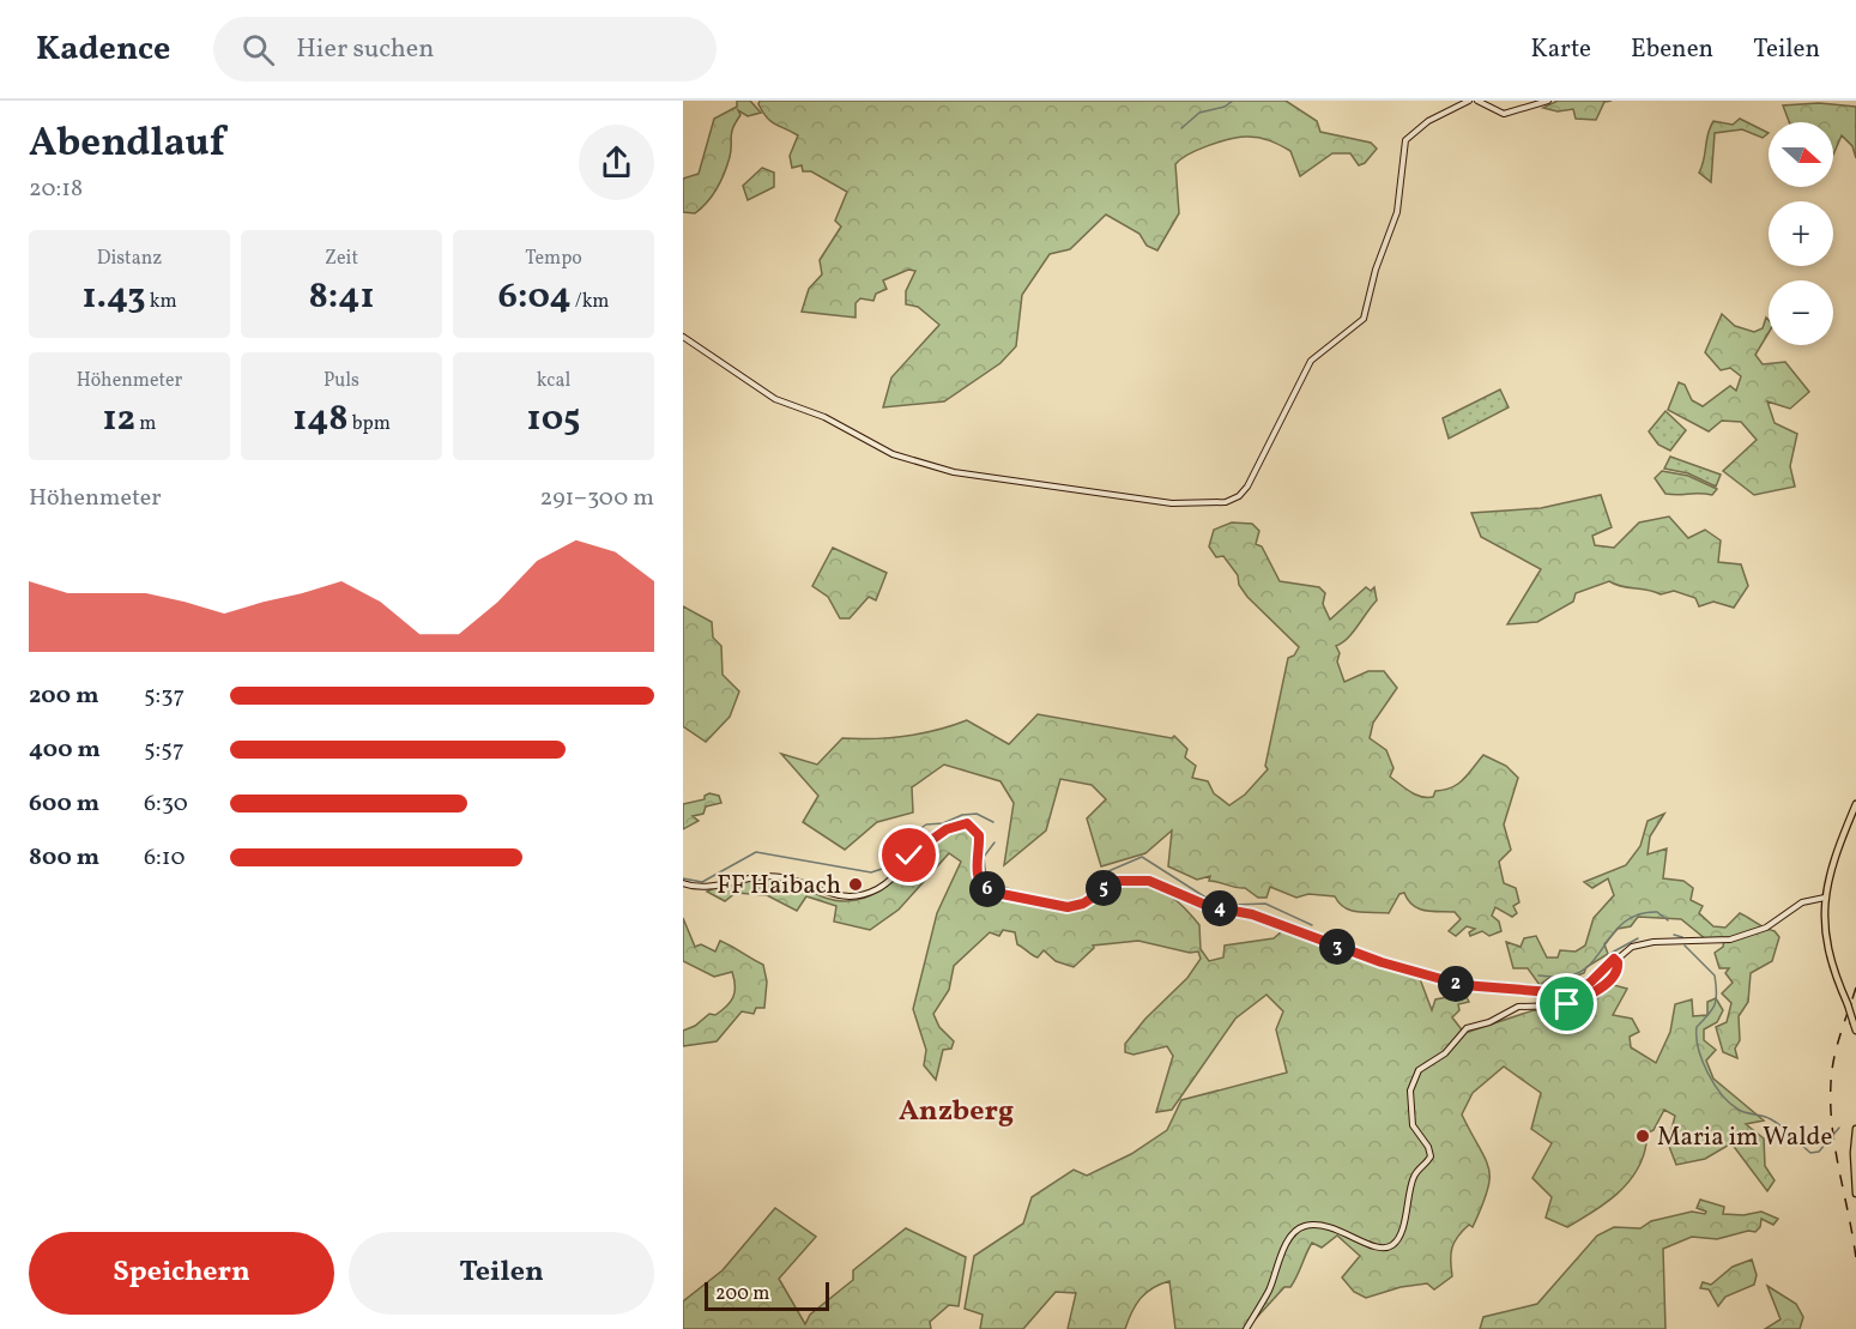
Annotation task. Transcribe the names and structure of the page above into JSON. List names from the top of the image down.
{
  "districts": ["Anzberg"],
  "places": ["FF Haibach", "Maria im Walde"],
  "scale_bar": "200 m",
  "north": "right",
  "page": {
    "header": "Kadence",
    "search": "Hier suchen",
    "nav": ["Karte", "Ebenen", "Teilen"],
    "heading": ["Abendlauf", "20:18"],
    "map_buttons": ["+", "−"],
    "stats": [
      ["Distanz", "1.43 km"],
      ["Zeit", "8:41"],
      ["Tempo", "6:04 /km"],
      ["Höhenmeter", "12 m"],
      ["Puls", "148 bpm"],
      ["kcal", "105"]
    ],
    "chart": ["Höhenmeter", "291–300 m"],
    "list": [
      {
        "name": "200 m",
        "note": "5:37"
      },
      {
        "name": "400 m",
        "note": "5:57"
      },
      {
        "name": "600 m",
        "note": "6:30"
      },
      {
        "name": "800 m",
        "note": "6:10"
      }
    ],
    "pins": [
      "5",
      "6",
      "4",
      "3",
      "2"
    ],
    "buttons": ["Speichern", "Teilen"],
    "scale": "200 m"
  }
}
